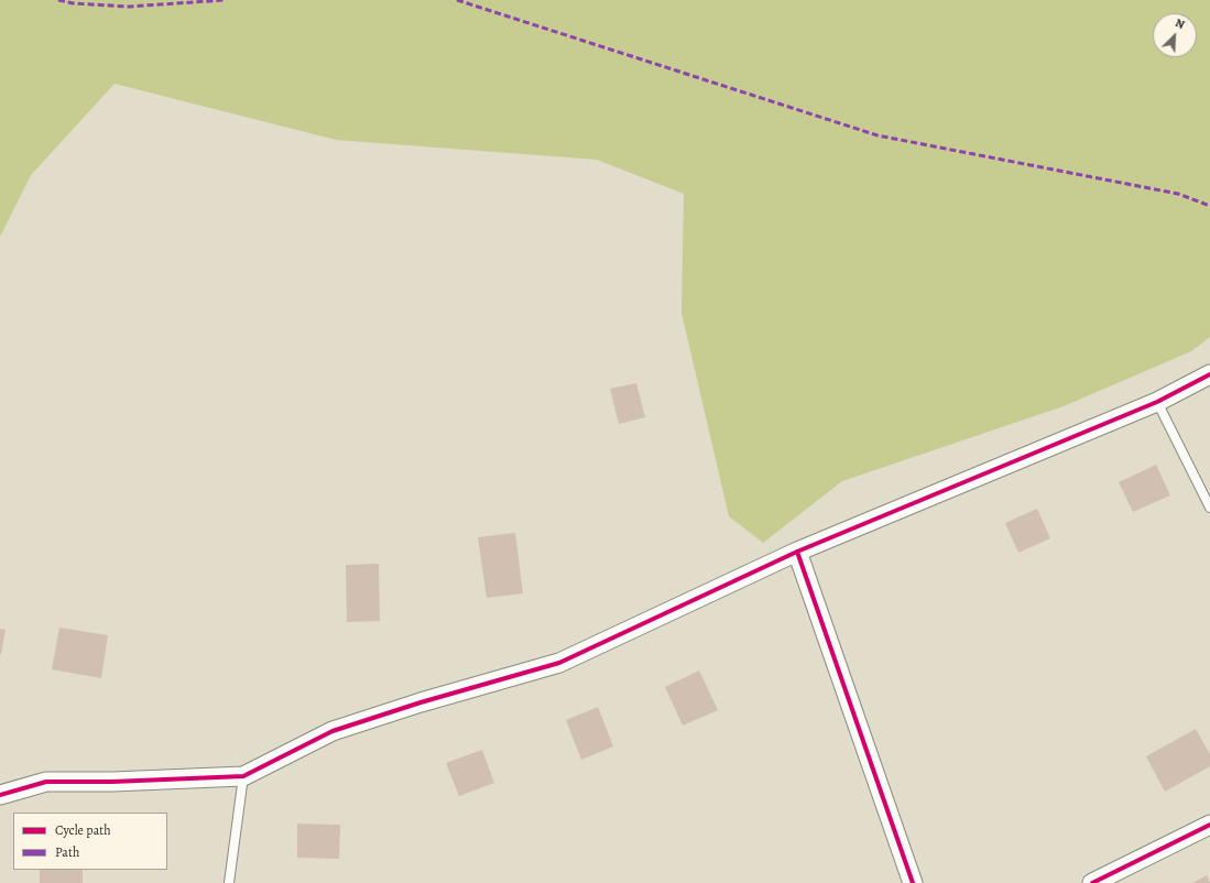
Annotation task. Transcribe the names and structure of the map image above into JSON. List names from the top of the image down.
{
  "legend": ["Cycle path", "Path"],
  "north": "top right"
}
